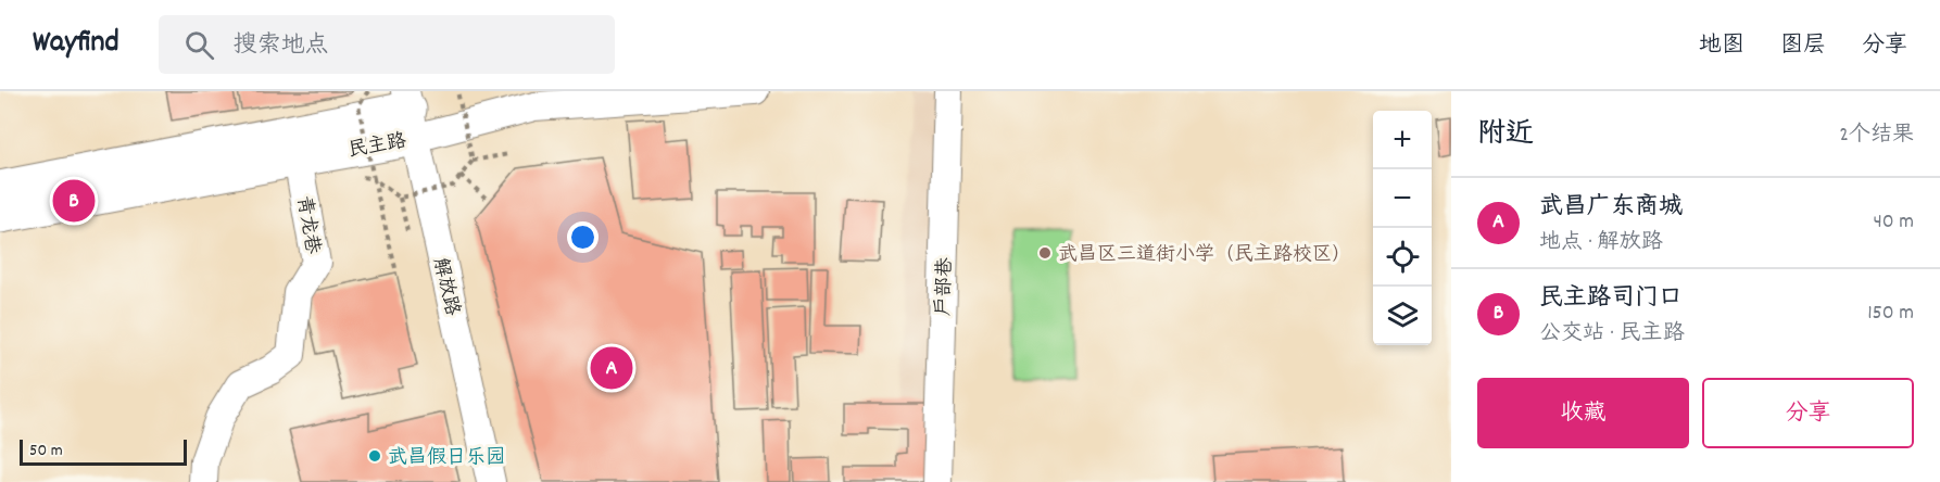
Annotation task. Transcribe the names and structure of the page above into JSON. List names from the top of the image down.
{
  "streets": {
    "main road": ["民主路"],
    "street": ["青龙巷", "解放路", "户部巷"]
  },
  "crossings": [
    ["民主路", "青龙巷"],
    ["民主路", "解放路"]
  ],
  "places": ["武昌区三道街小学（民主路校区）", "武昌假日乐园"],
  "scale_bar": "50 m",
  "page": {
    "header": "Wayfind",
    "search": "搜索地点",
    "nav": ["地图", "图层", "分享"],
    "heading": ["附近", "2个结果"],
    "map_buttons": ["+", "−"],
    "list": [
      {
        "mark": "A",
        "name": "武昌广东商城",
        "note": "地点 · 解放路",
        "value": "40 m"
      },
      {
        "mark": "B",
        "name": "民主路司门口",
        "note": "公交站 · 民主路",
        "value": "150 m"
      }
    ],
    "pins": ["B", "A"],
    "buttons": ["收藏", "分享"],
    "scale": "50 m"
  }
}
